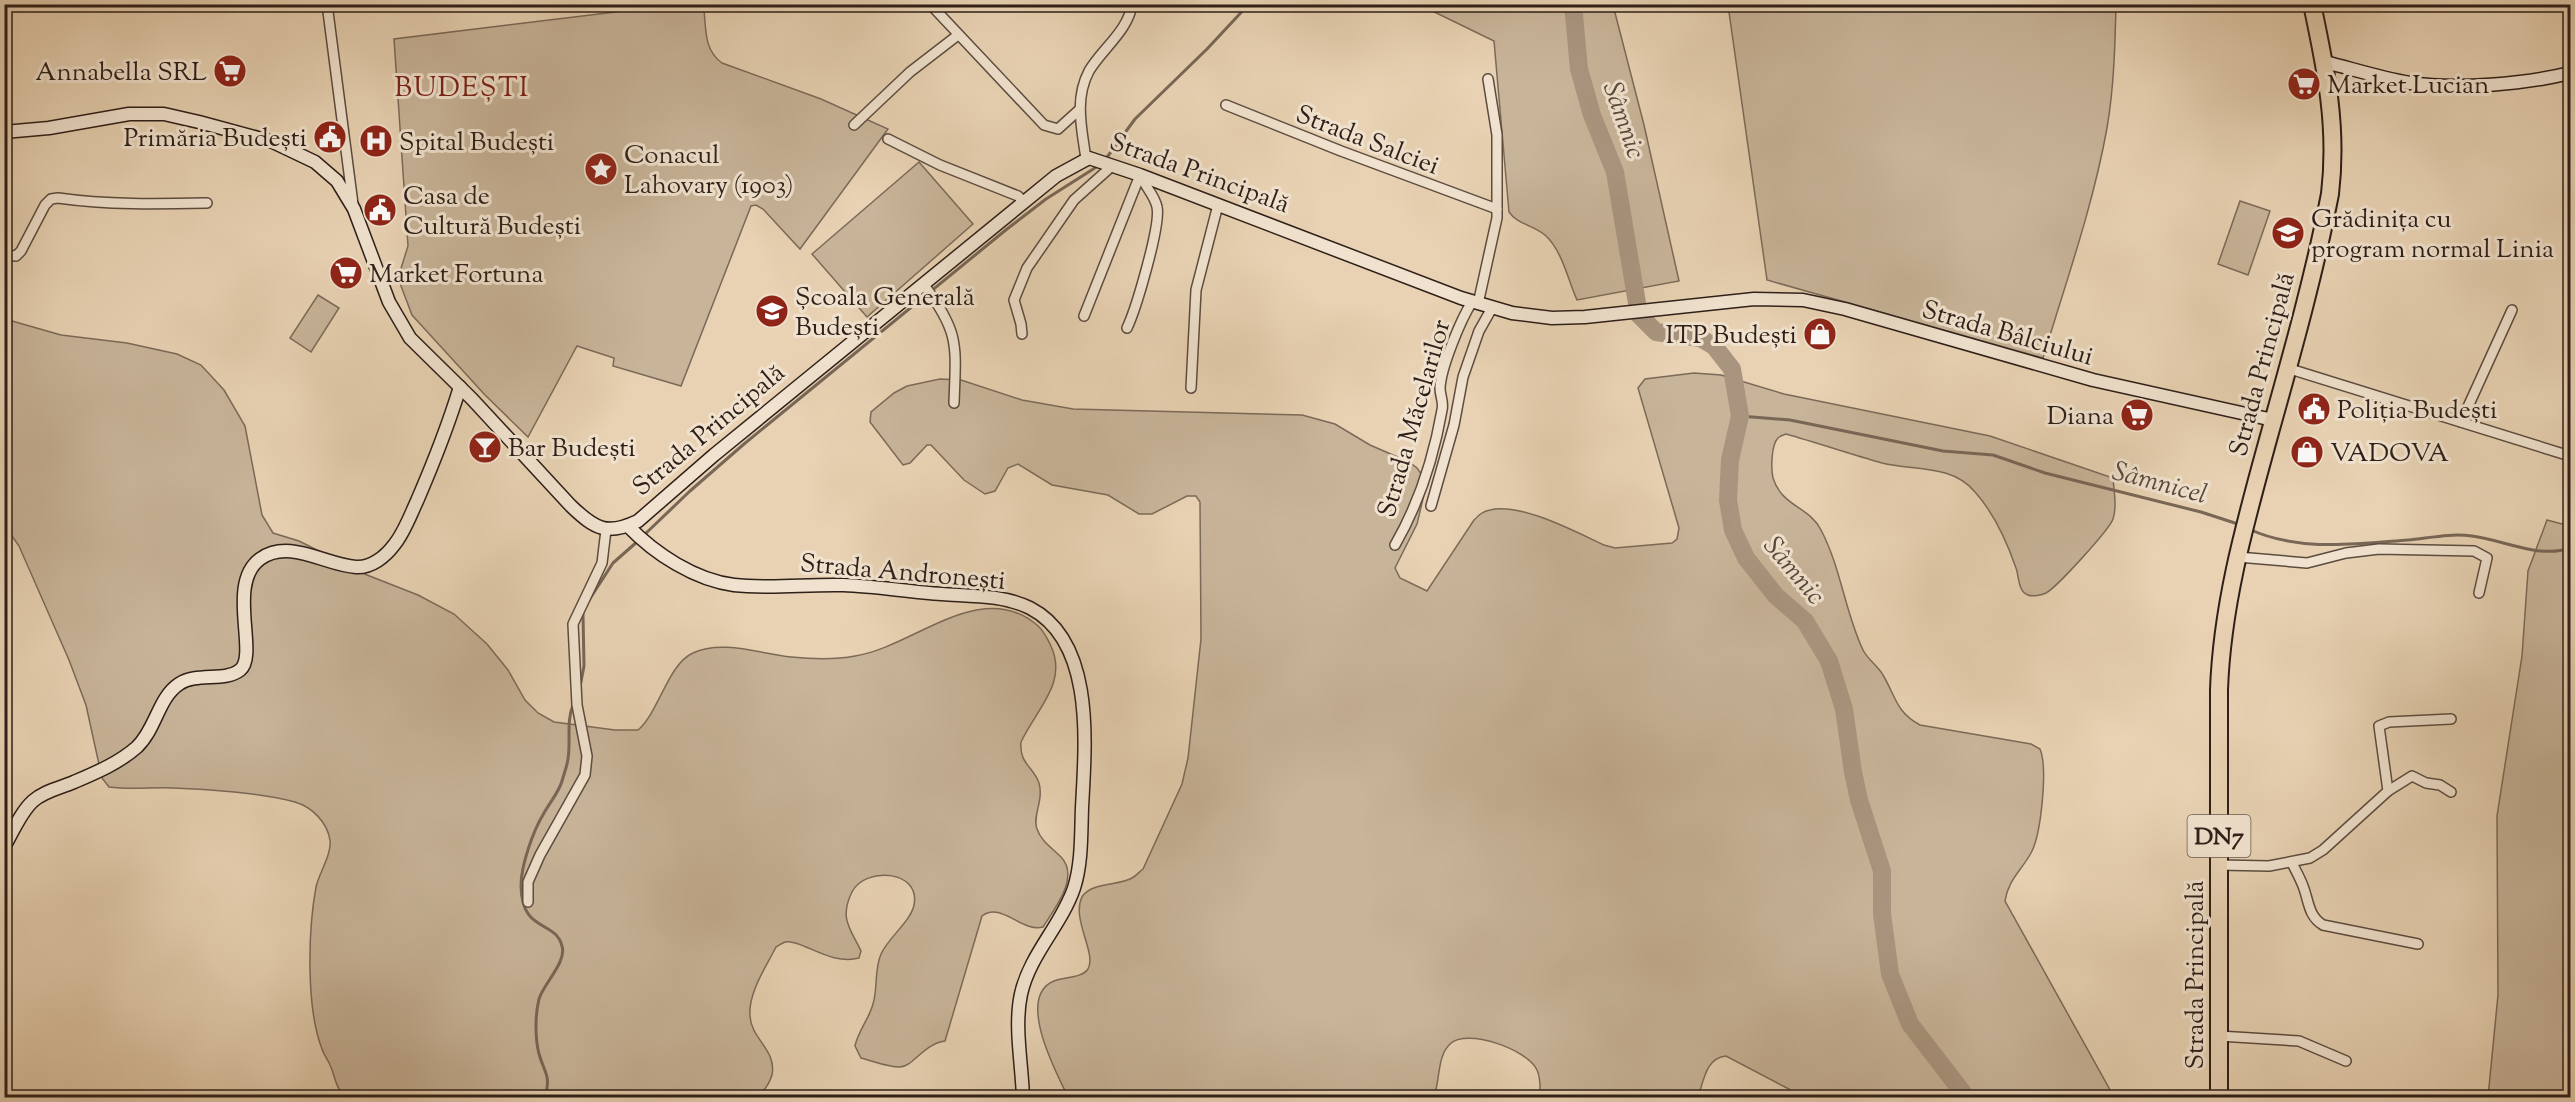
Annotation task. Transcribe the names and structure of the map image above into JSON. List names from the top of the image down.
{
  "streets": {
    "highway": ["Strada Principală", "DN7"],
    "main road": ["Strada Bâlciului", "Strada Andronești"],
    "street": ["Strada Salciei", "Strada Măcelarilor"]
  },
  "crossings": [
    ["Strada Salciei", "Strada Măcelarilor"],
    ["Strada Principală", "Strada Bâlciului"],
    ["Strada Principală", "Strada Măcelarilor"],
    ["Strada Principală", "Strada Andronești"]
  ],
  "districts": ["BUDEȘTI"],
  "water": ["Sâmnic", "Sâmnicel"],
  "places": {
    "supermarket": [
      "Annabella SRL",
      "Market Lucian",
      "Market Fortuna",
      "Diana"
    ],
    "public building": ["Primăria Budești", "Casa de Cultură Budești", "Poliția Budești"],
    "hospital": ["Spital Budești"],
    "place": ["Conacul Lahovary (1903)"],
    "school or university": ["Grădinița cu program normal Linia", "Școala Generală Budești"],
    "shop": ["ITP Budești", "VADOVA"],
    "bar": ["Bar Budești"]
  }
}
